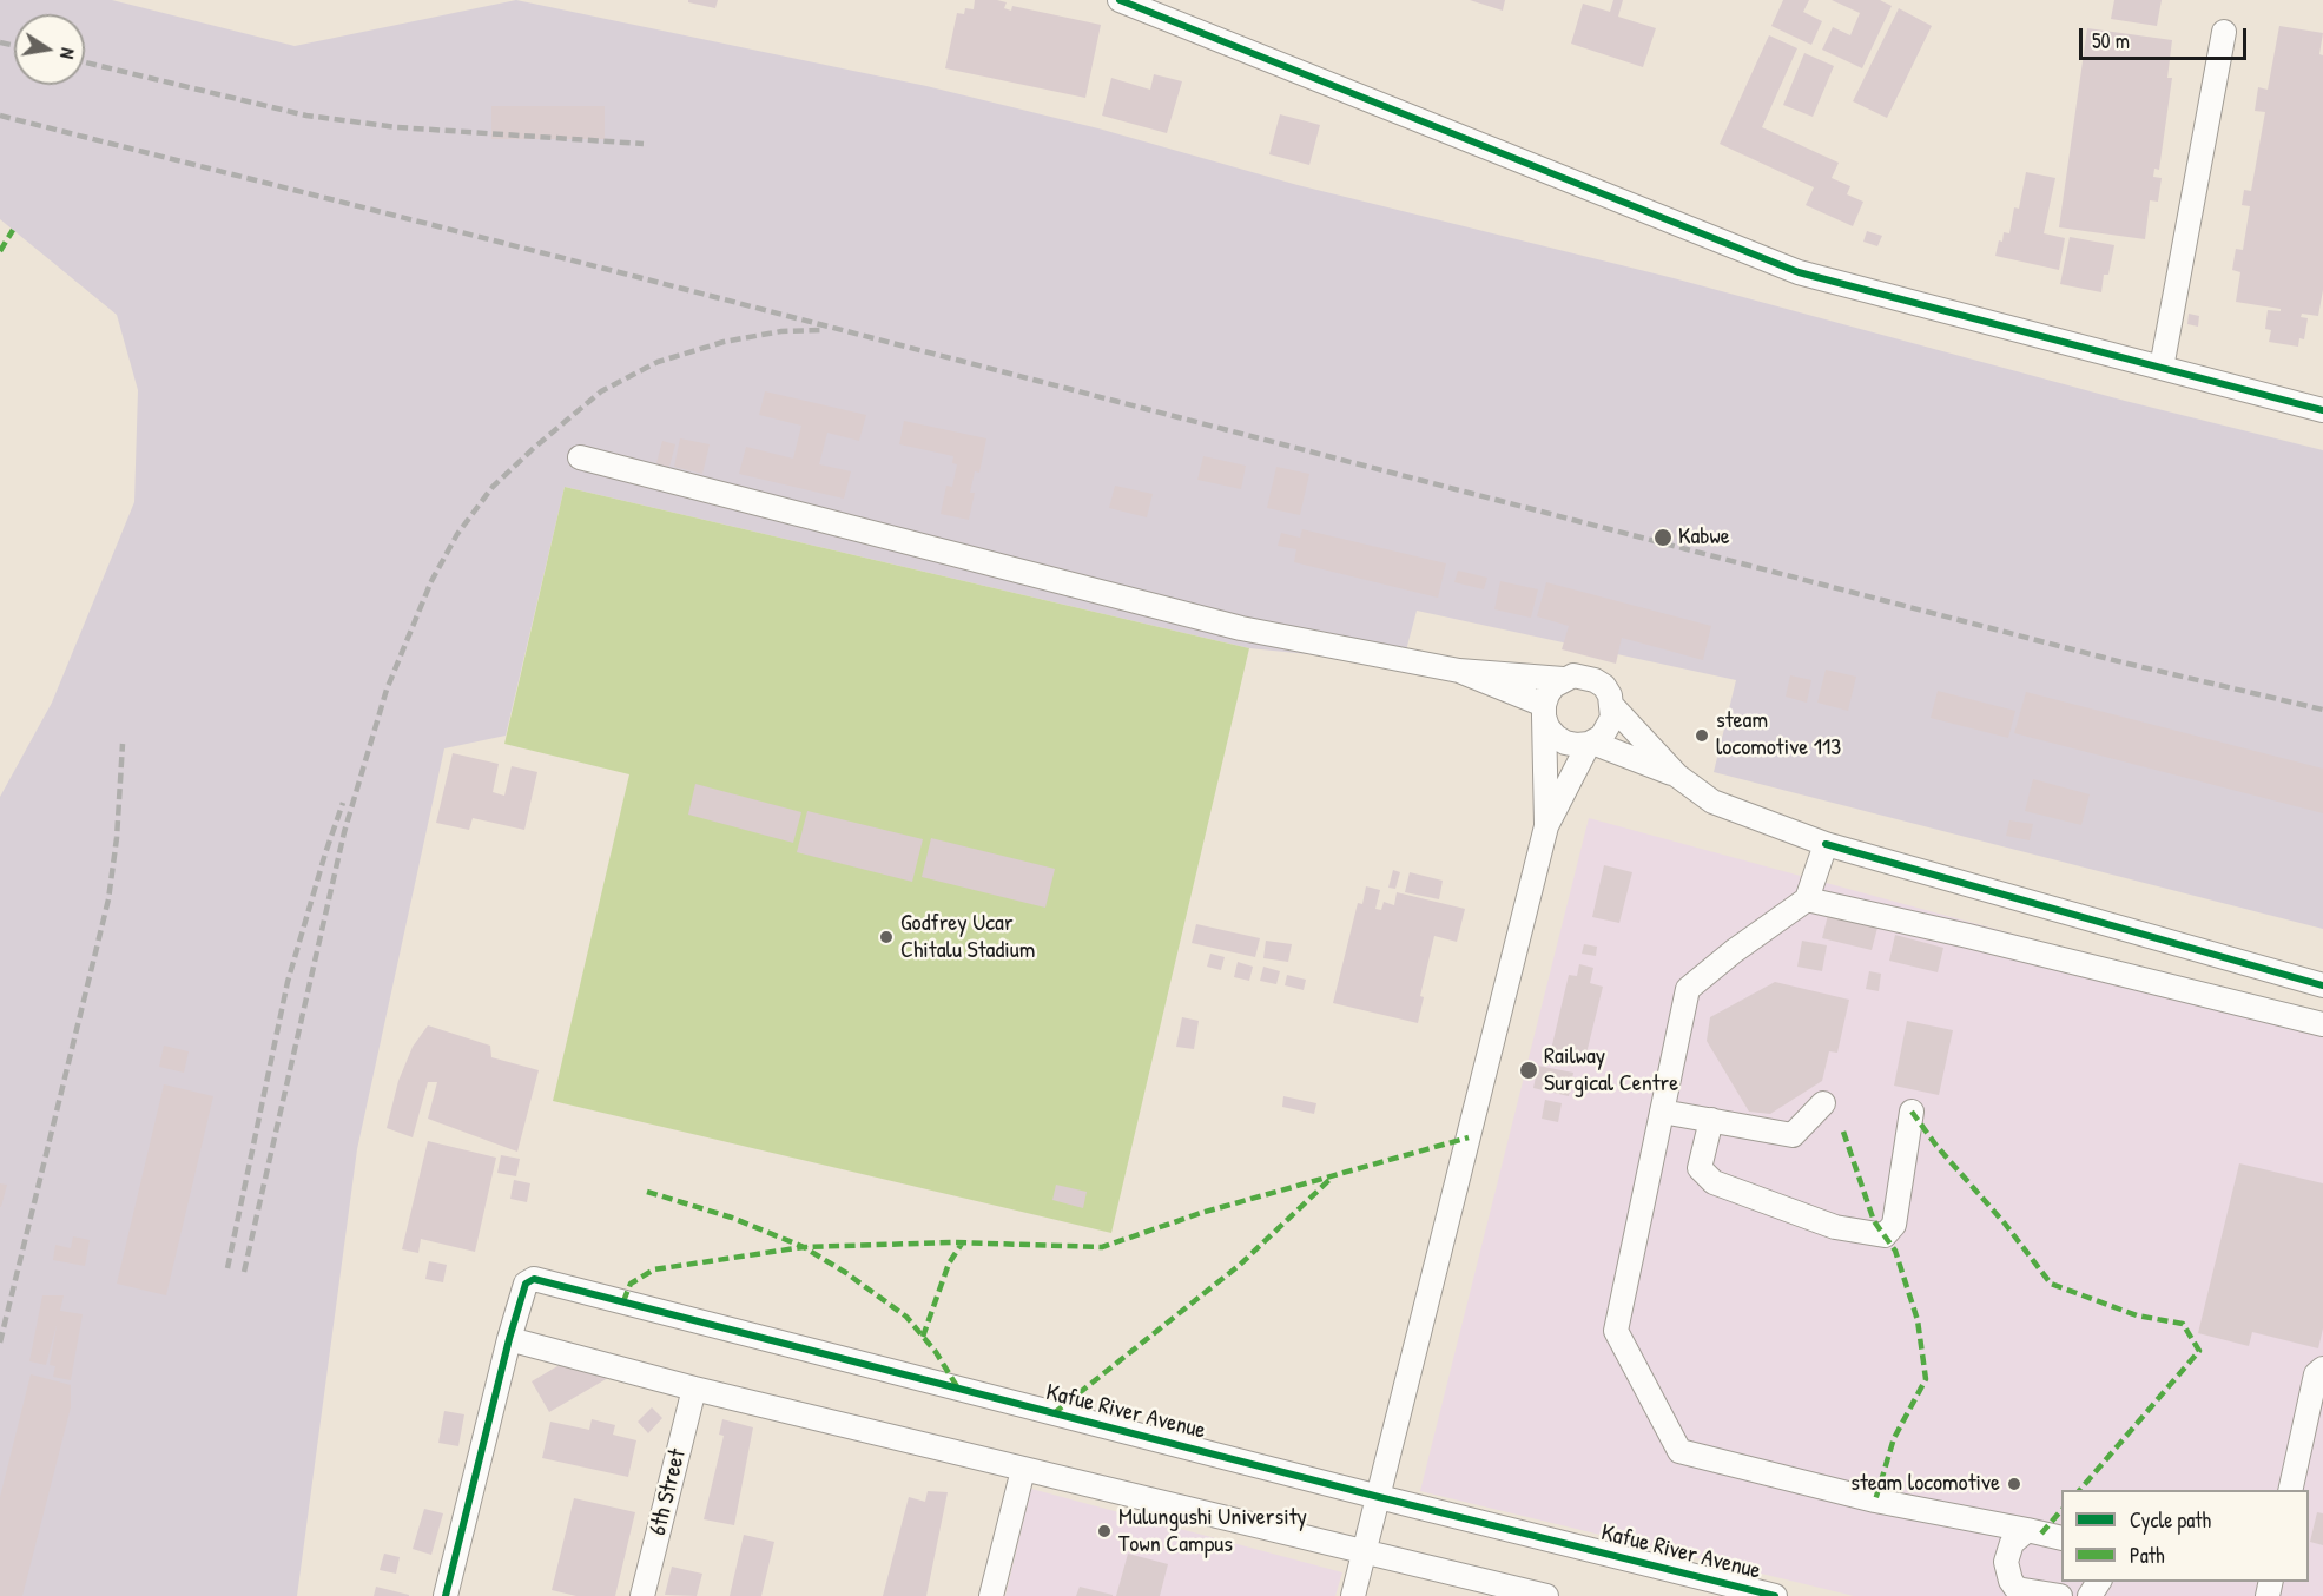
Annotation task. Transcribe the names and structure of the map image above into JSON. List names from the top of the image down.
{
  "streets": {
    "street": ["Kafue River Avenue", "6th Street"]
  },
  "places": [
    "Kabwe",
    "steam locomotive 113",
    "Godfrey Ucar Chitalu Stadium",
    "Railway Surgical Centre",
    "steam locomotive",
    "Mulungushi University Town Campus"
  ],
  "legend": ["Cycle path", "Path"],
  "scale_bar": "50 m",
  "north": "right"
}
